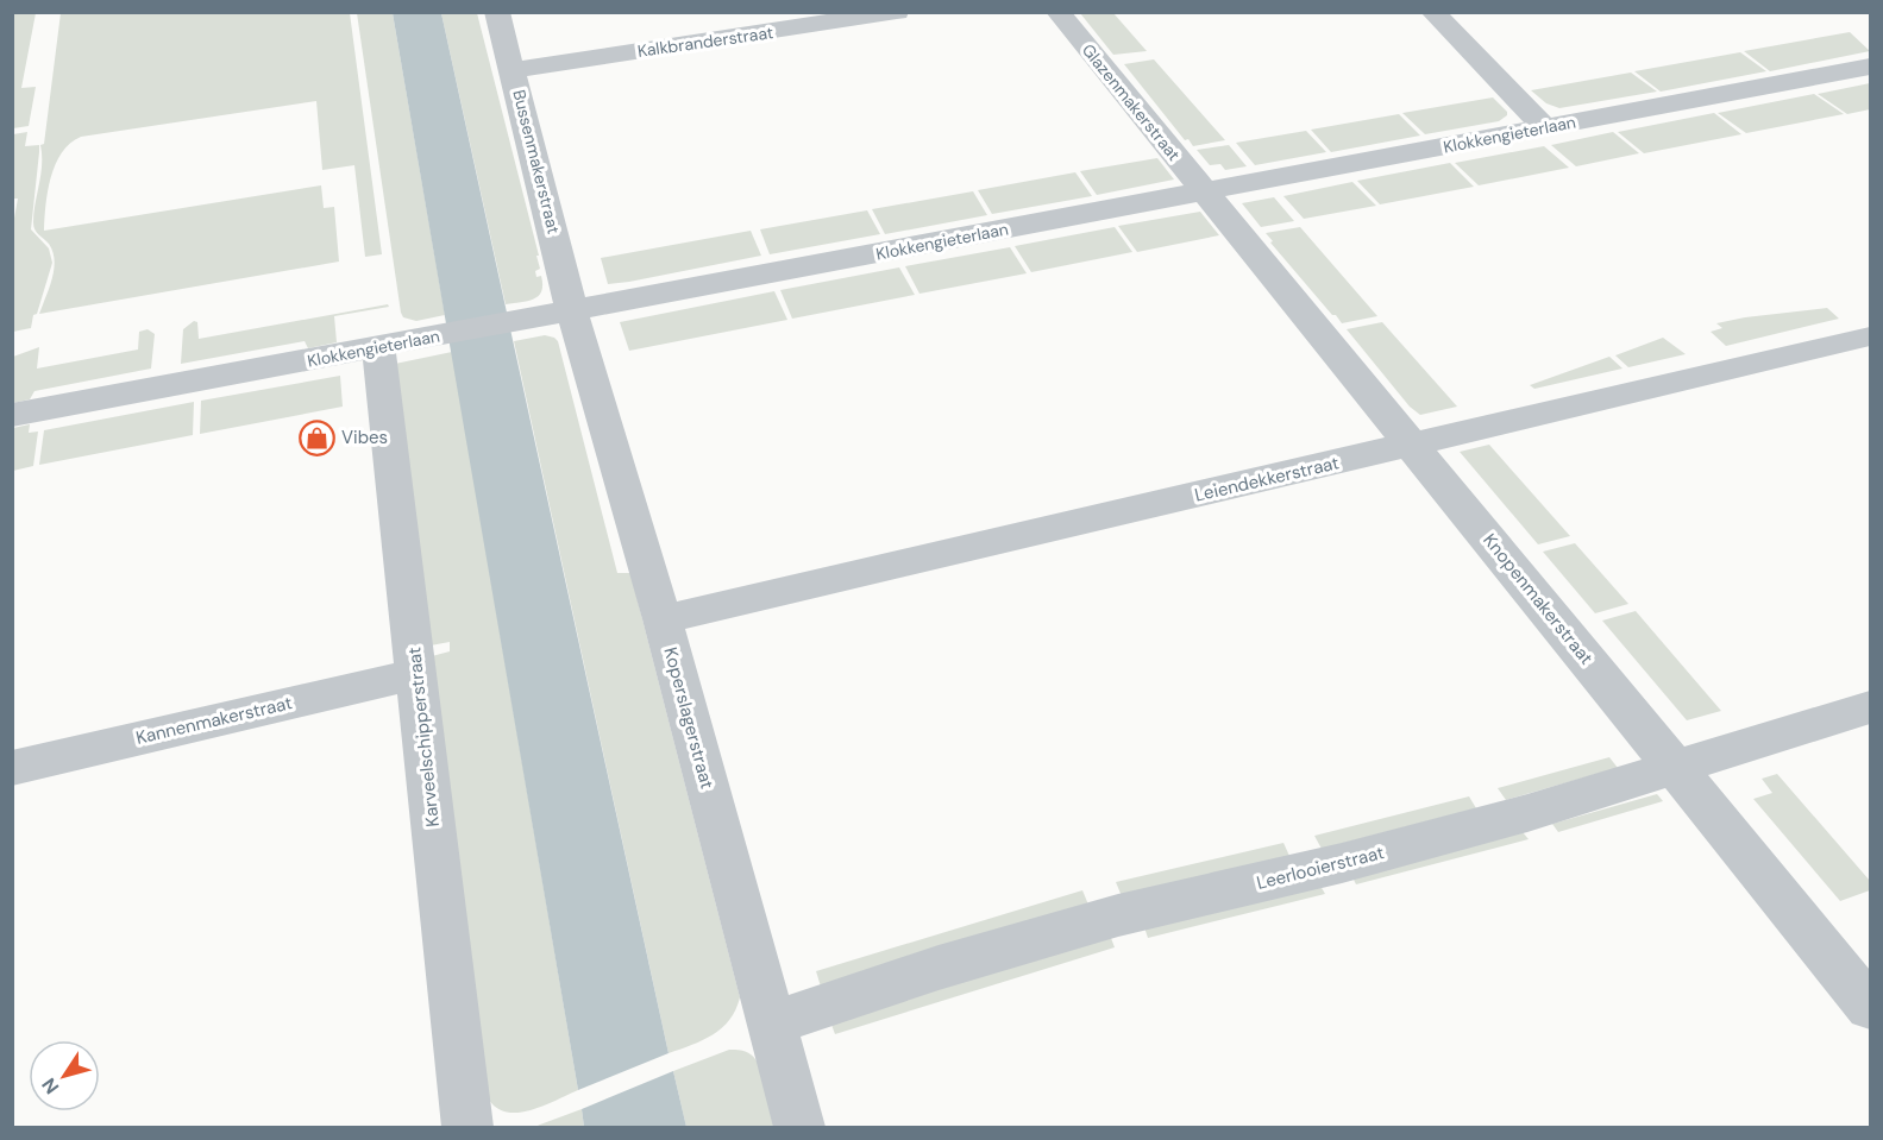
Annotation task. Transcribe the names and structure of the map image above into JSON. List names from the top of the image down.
{
  "streets": {
    "street": [
      "Kalkbranderstraat",
      "Glazenmakerstraat",
      "Klokkengieterlaan",
      "Bussenmakerstraat",
      "Leiendekkerstraat",
      "Knopenmakerstraat",
      "Koperslagerstraat",
      "Kannenmakerstraat",
      "Karveelschipperstraat",
      "Leerlooierstraat"
    ]
  },
  "crossings": [
    ["Kalkbranderstraat", "Bussenmakerstraat"],
    ["Glazenmakerstraat", "Klokkengieterlaan"],
    ["Glazenmakerstraat", "Knopenmakerstraat"],
    ["Klokkengieterlaan", "Bussenmakerstraat"],
    ["Klokkengieterlaan", "Knopenmakerstraat"],
    ["Klokkengieterlaan", "Koperslagerstraat"],
    ["Klokkengieterlaan", "Karveelschipperstraat"],
    ["Bussenmakerstraat", "Koperslagerstraat"],
    ["Leiendekkerstraat", "Knopenmakerstraat"],
    ["Leiendekkerstraat", "Koperslagerstraat"],
    ["Knopenmakerstraat", "Leerlooierstraat"],
    ["Koperslagerstraat", "Leerlooierstraat"],
    ["Kannenmakerstraat", "Karveelschipperstraat"]
  ],
  "places": {
    "shop": ["Vibes"]
  },
  "north": "bottom left"
}
